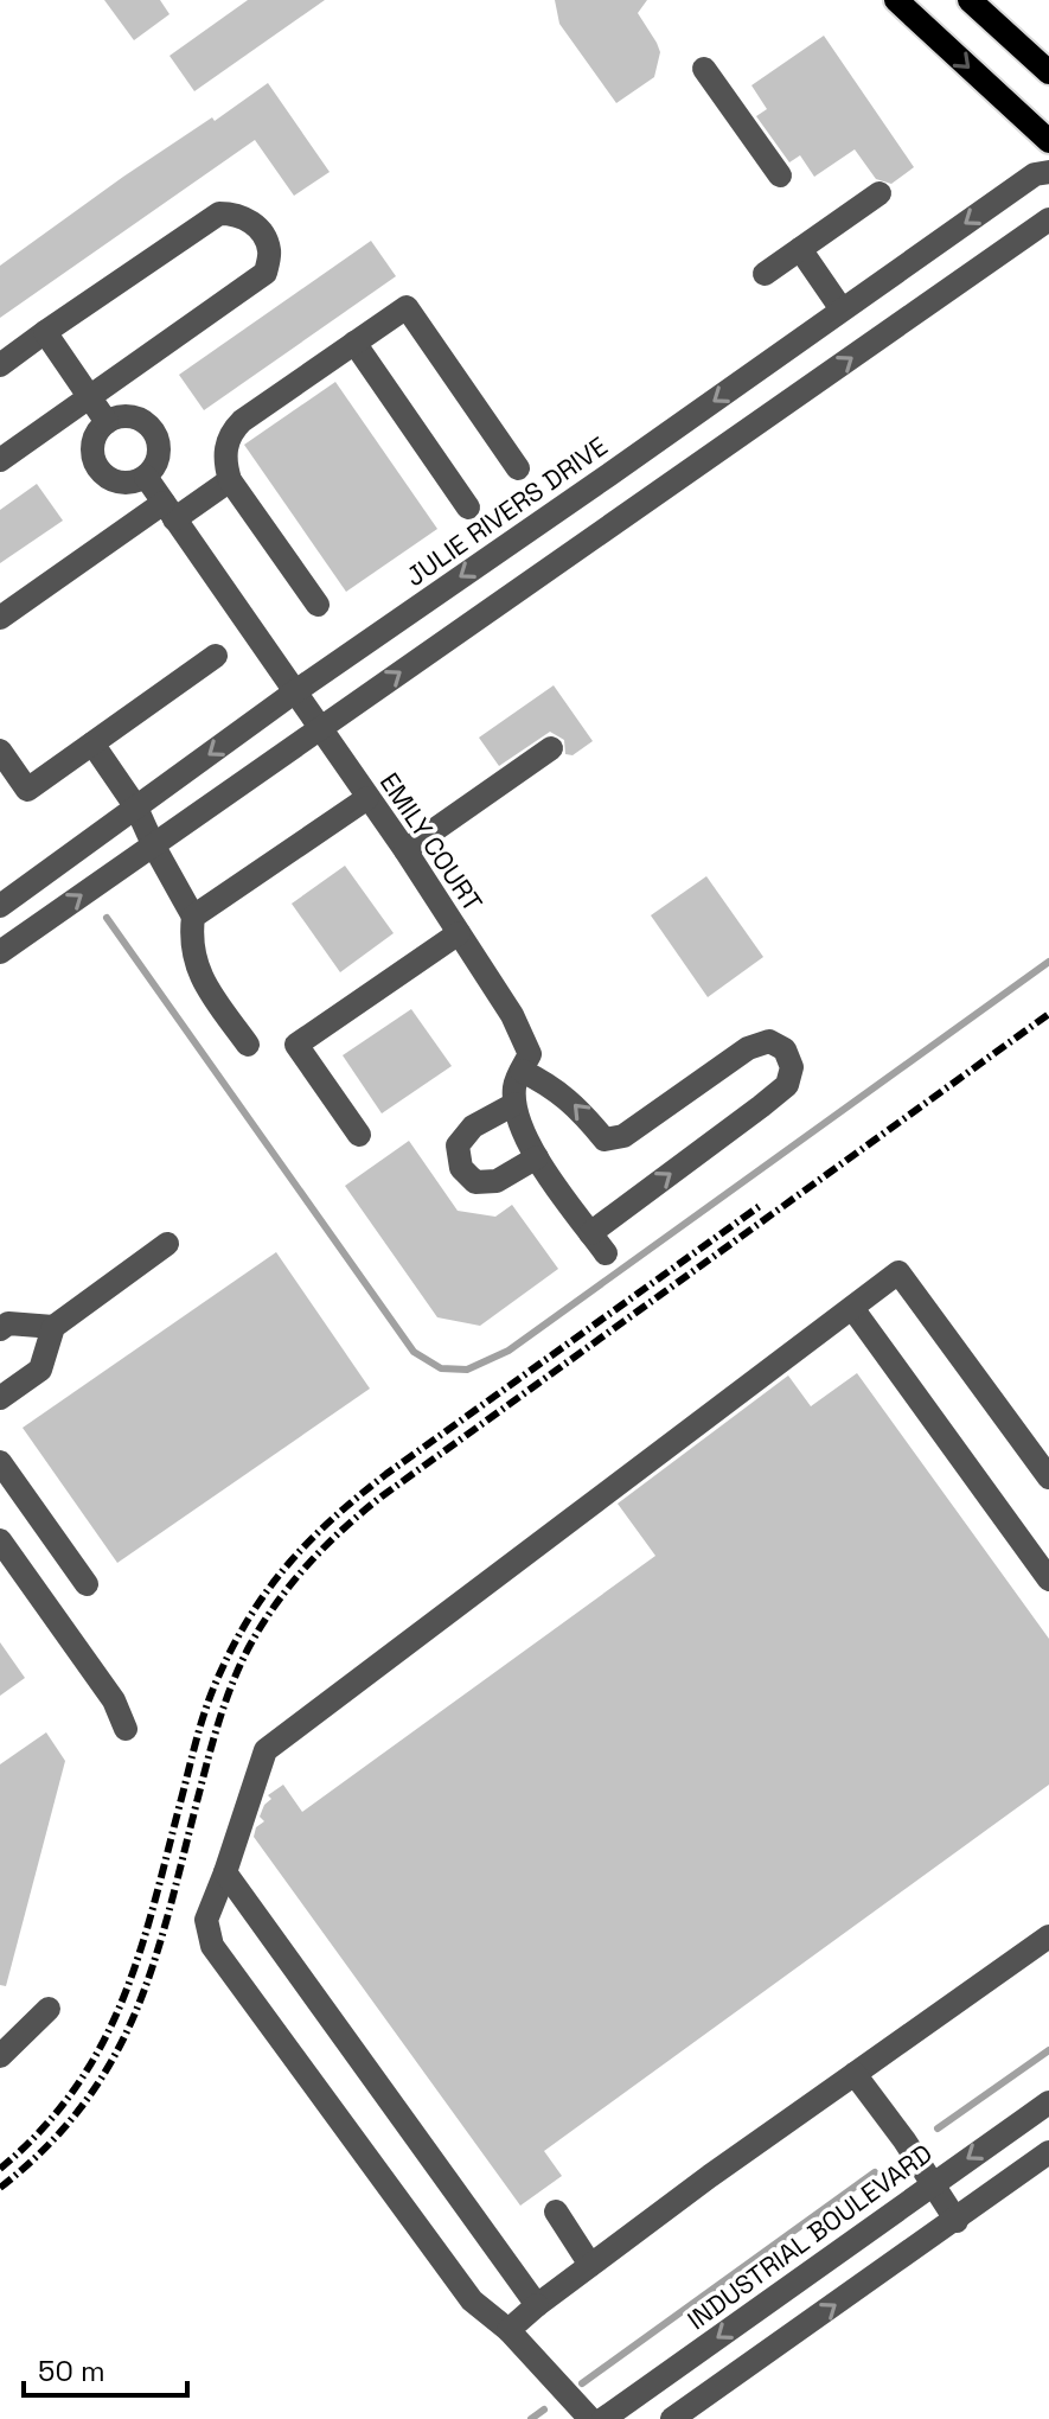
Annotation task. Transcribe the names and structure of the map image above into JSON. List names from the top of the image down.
{
  "streets": {
    "street": ["JULIE RIVERS DRIVE", "EMILY COURT", "INDUSTRIAL BOULEVARD"]
  },
  "crossings": [
    ["JULIE RIVERS DRIVE", "EMILY COURT"]
  ],
  "scale_bar": "50 m"
}
